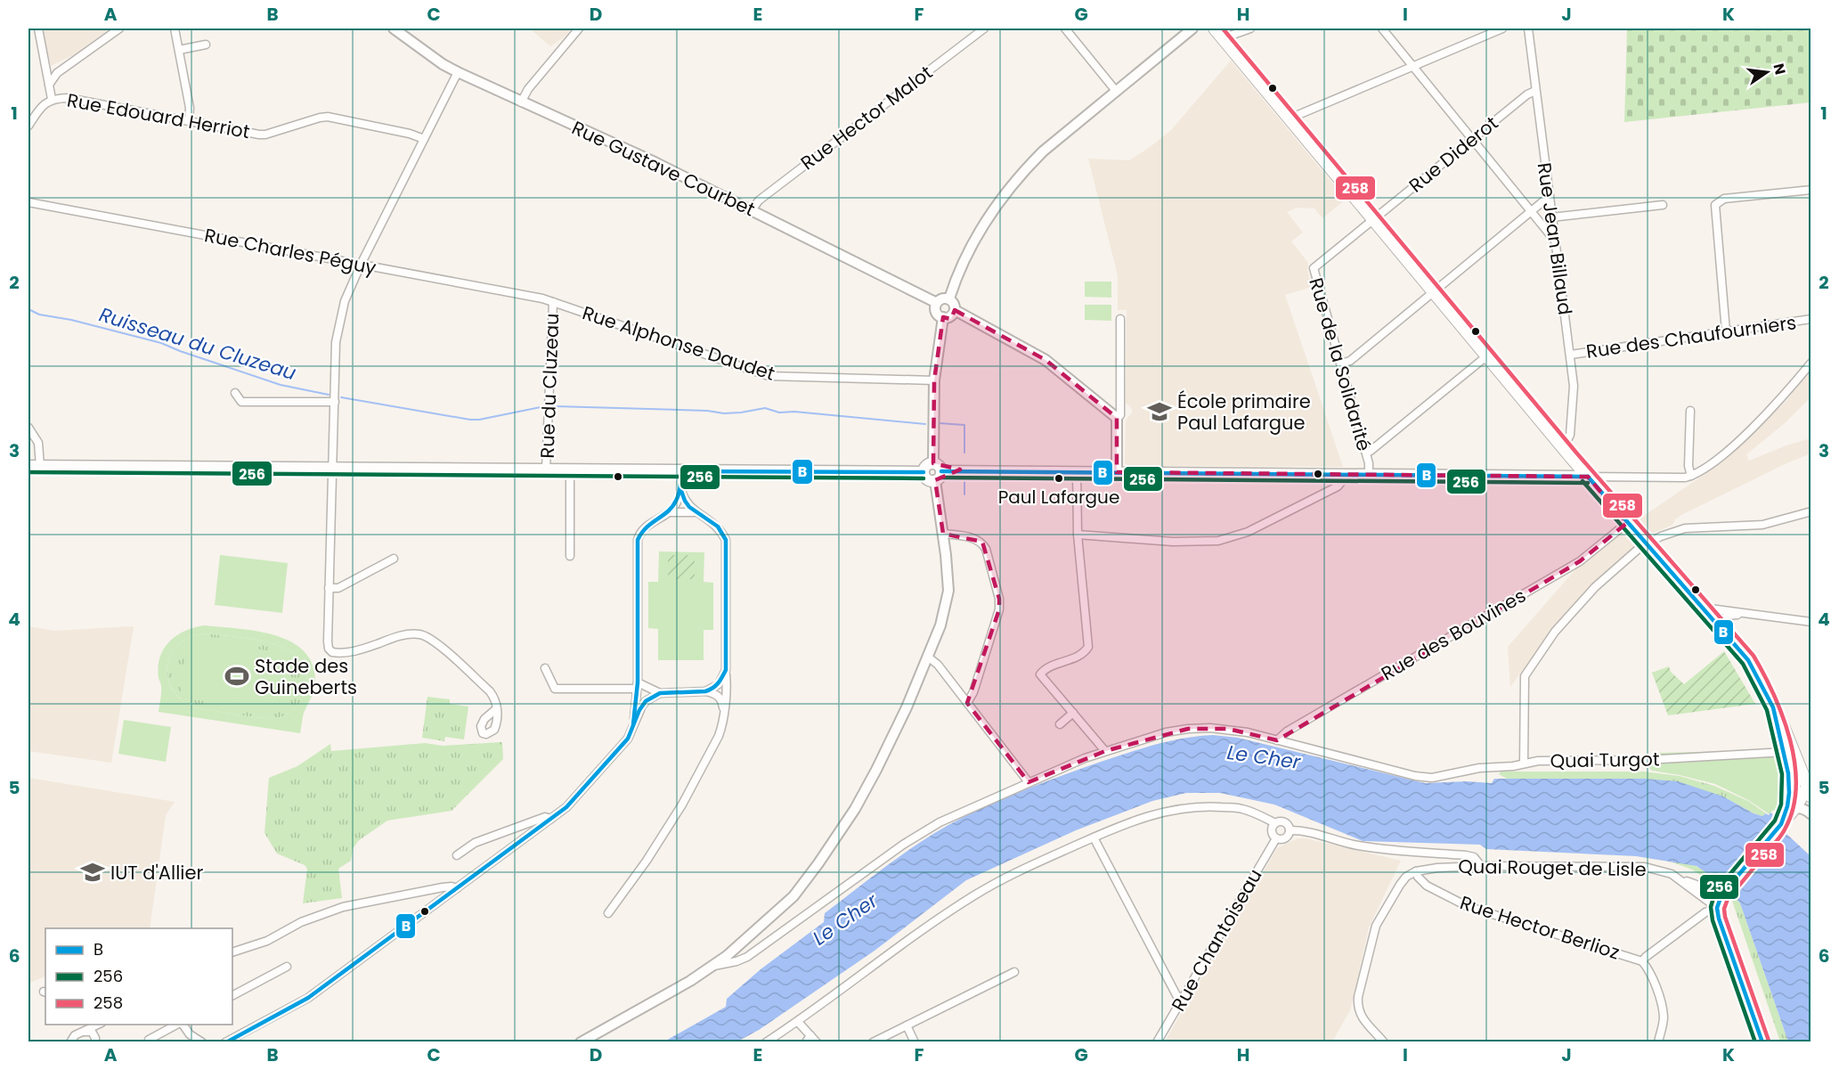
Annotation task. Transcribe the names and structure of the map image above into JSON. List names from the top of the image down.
{
  "streets": {
    "street": [
      "Rue Edouard Herriot",
      "Rue Hector Malot",
      "Rue Diderot",
      "Rue Gustave Courbet",
      "Rue Jean Billaud",
      "Rue Charles Péguy",
      "Rue des Chaufourniers",
      "Rue Alphonse Daudet",
      "Rue de la Solidarité",
      "Rue du Cluzeau",
      "Rue des Bouvines",
      "Quai Turgot",
      "Quai Rouget de Lisle",
      "Rue Hector Berlioz",
      "Rue Chantoiseau"
    ]
  },
  "crossings": [
    ["Rue Hector Malot", "Rue Gustave Courbet"],
    ["Rue Diderot", "Rue Jean Billaud"],
    ["Rue Diderot", "Rue de la Solidarité"],
    ["Rue Jean Billaud", "Rue des Chaufourniers"],
    ["Rue Charles Péguy", "Rue Alphonse Daudet"],
    ["Rue Charles Péguy", "Rue du Cluzeau"],
    ["Rue Alphonse Daudet", "Rue du Cluzeau"],
    ["Rue des Bouvines", "Quai Turgot"],
    ["Quai Rouget de Lisle", "Rue Hector Berlioz"]
  ],
  "water": ["Ruisseau du Cluzeau", "Le Cher"],
  "places": {
    "school or university": ["École primaire Paul Lafargue", "IUT d'Allier"],
    "other": ["Paul Lafargue"],
    "sports": ["Stade des Guineberts"]
  },
  "lines": ["transit line 258", "transit line B", "transit line 256"],
  "legend": ["B", "256", "258"],
  "north": "right",
  "grid": {
    "columns": [
      "A",
      "B",
      "C",
      "D",
      "E",
      "F",
      "G",
      "H",
      "I",
      "J",
      "K"
    ],
    "rows": [
      "1",
      "2",
      "3",
      "4",
      "5",
      "6"
    ]
  }
}
